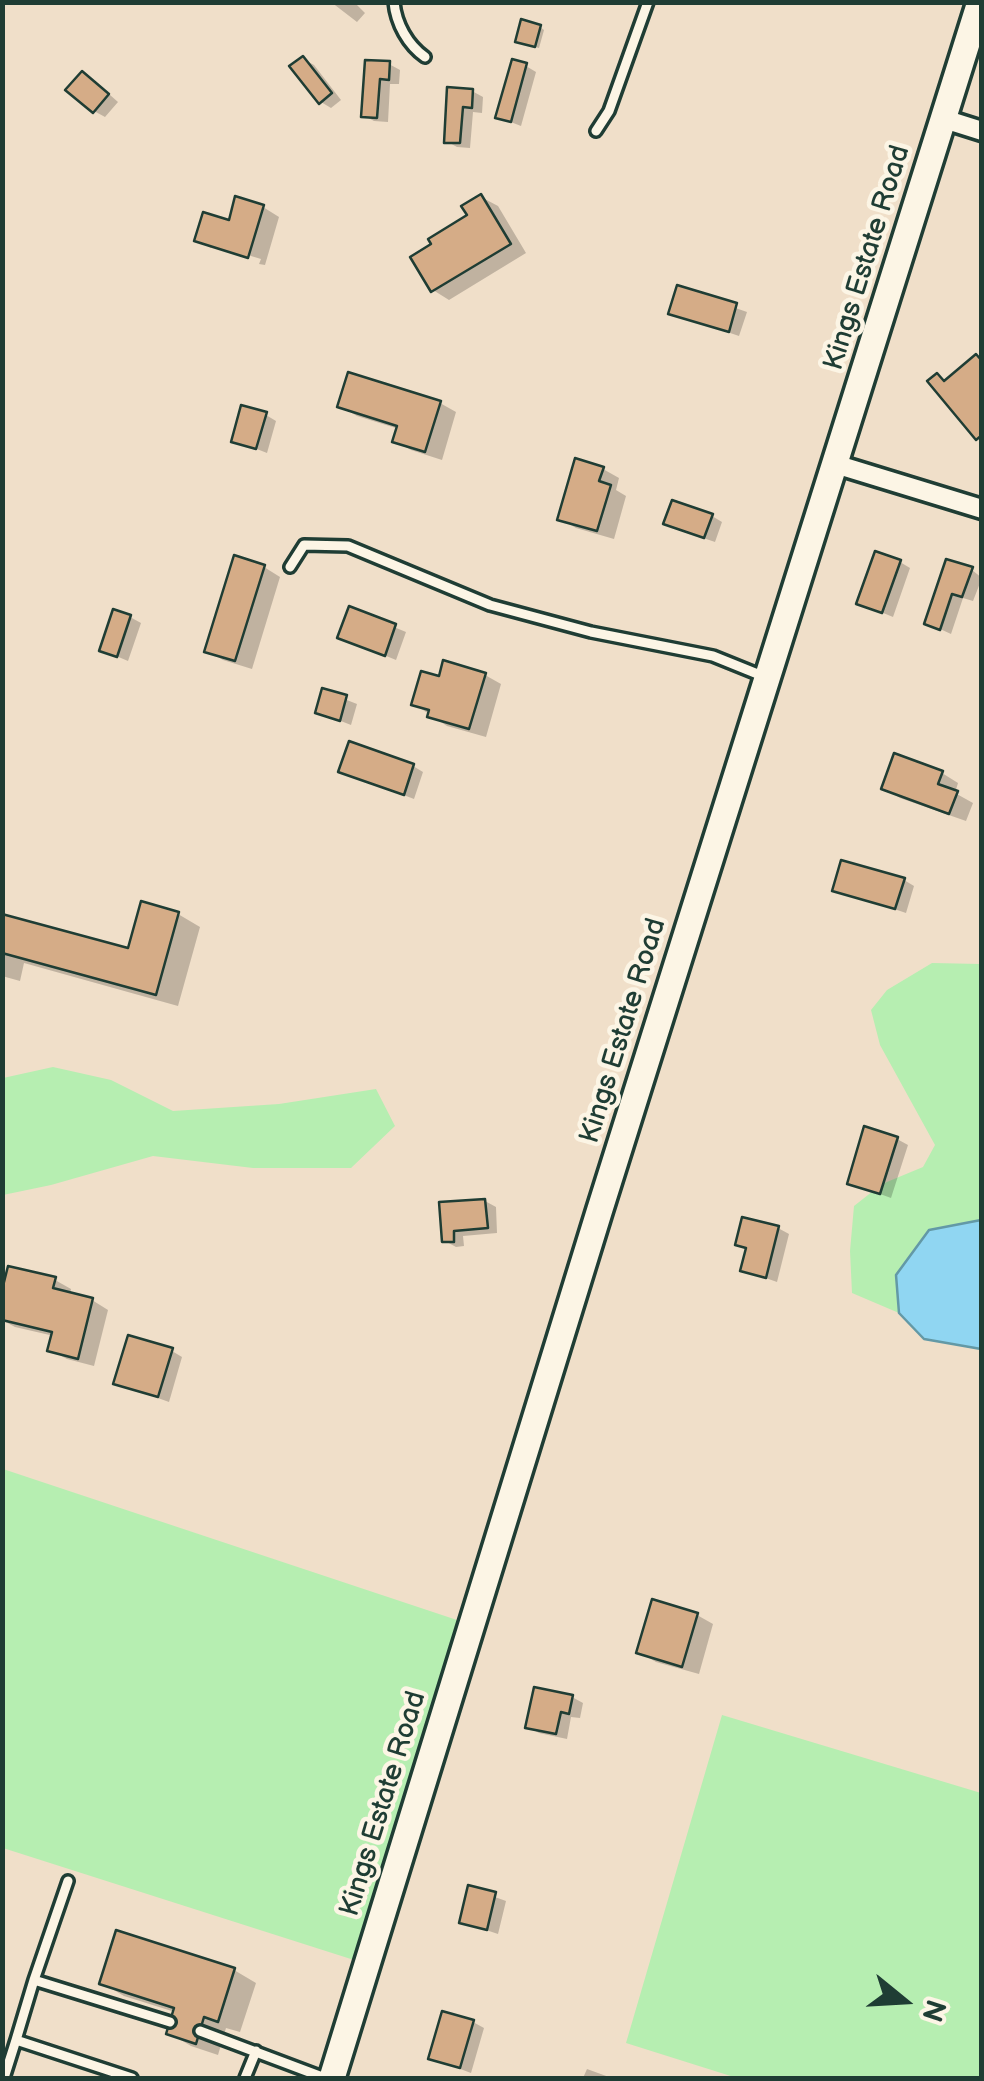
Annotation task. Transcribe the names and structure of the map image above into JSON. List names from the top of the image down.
{
  "streets": {
    "street": ["Kings Estate Road"]
  },
  "north": "right"
}
